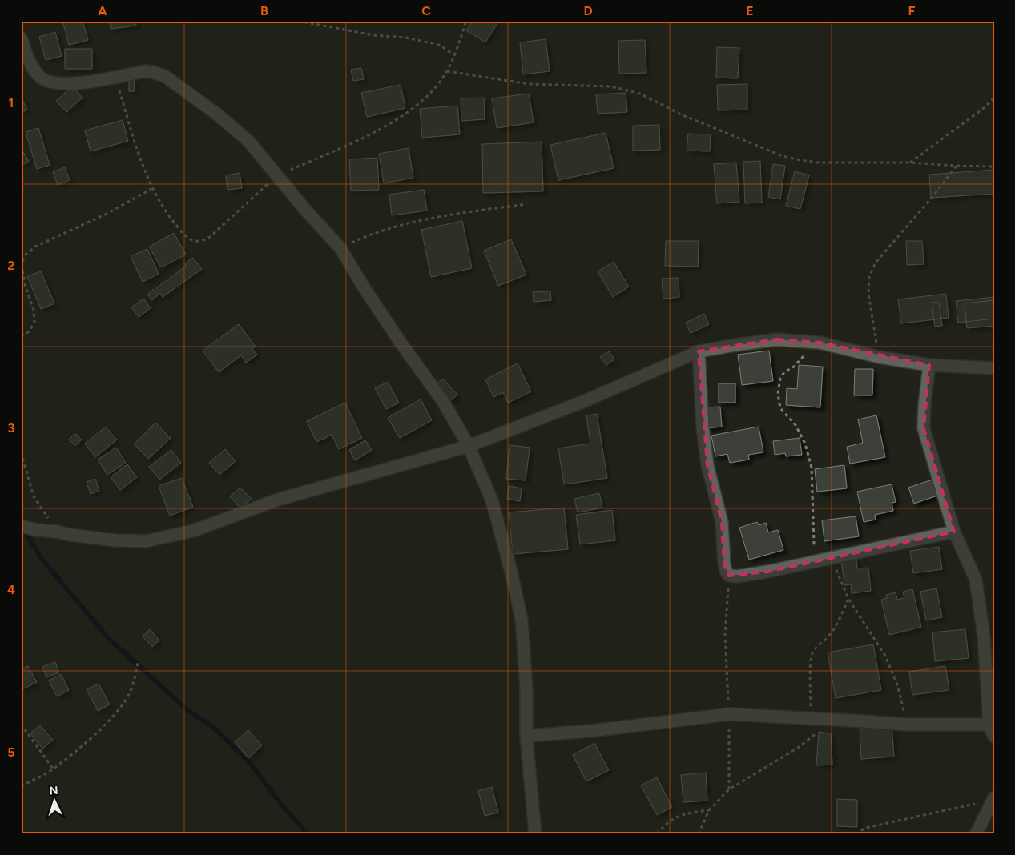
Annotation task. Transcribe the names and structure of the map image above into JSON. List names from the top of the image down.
{
  "north": "top",
  "grid": {
    "columns": [
      "A",
      "B",
      "C",
      "D",
      "E",
      "F"
    ],
    "rows": [
      "1",
      "2",
      "3",
      "4",
      "5"
    ]
  }
}
